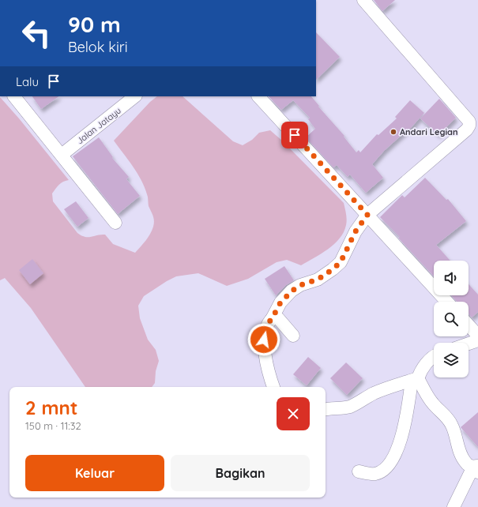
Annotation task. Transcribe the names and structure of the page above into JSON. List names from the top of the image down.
{
  "streets": {
    "street": ["Jalan Jatayu"]
  },
  "places": ["Andari Legian"],
  "page": {
    "turn": ["90 m", "Belok kiri"],
    "then": "Lalu",
    "heading": ["2 mnt", "150 m · 11:32"],
    "buttons": ["Keluar", "Bagikan"]
  }
}
